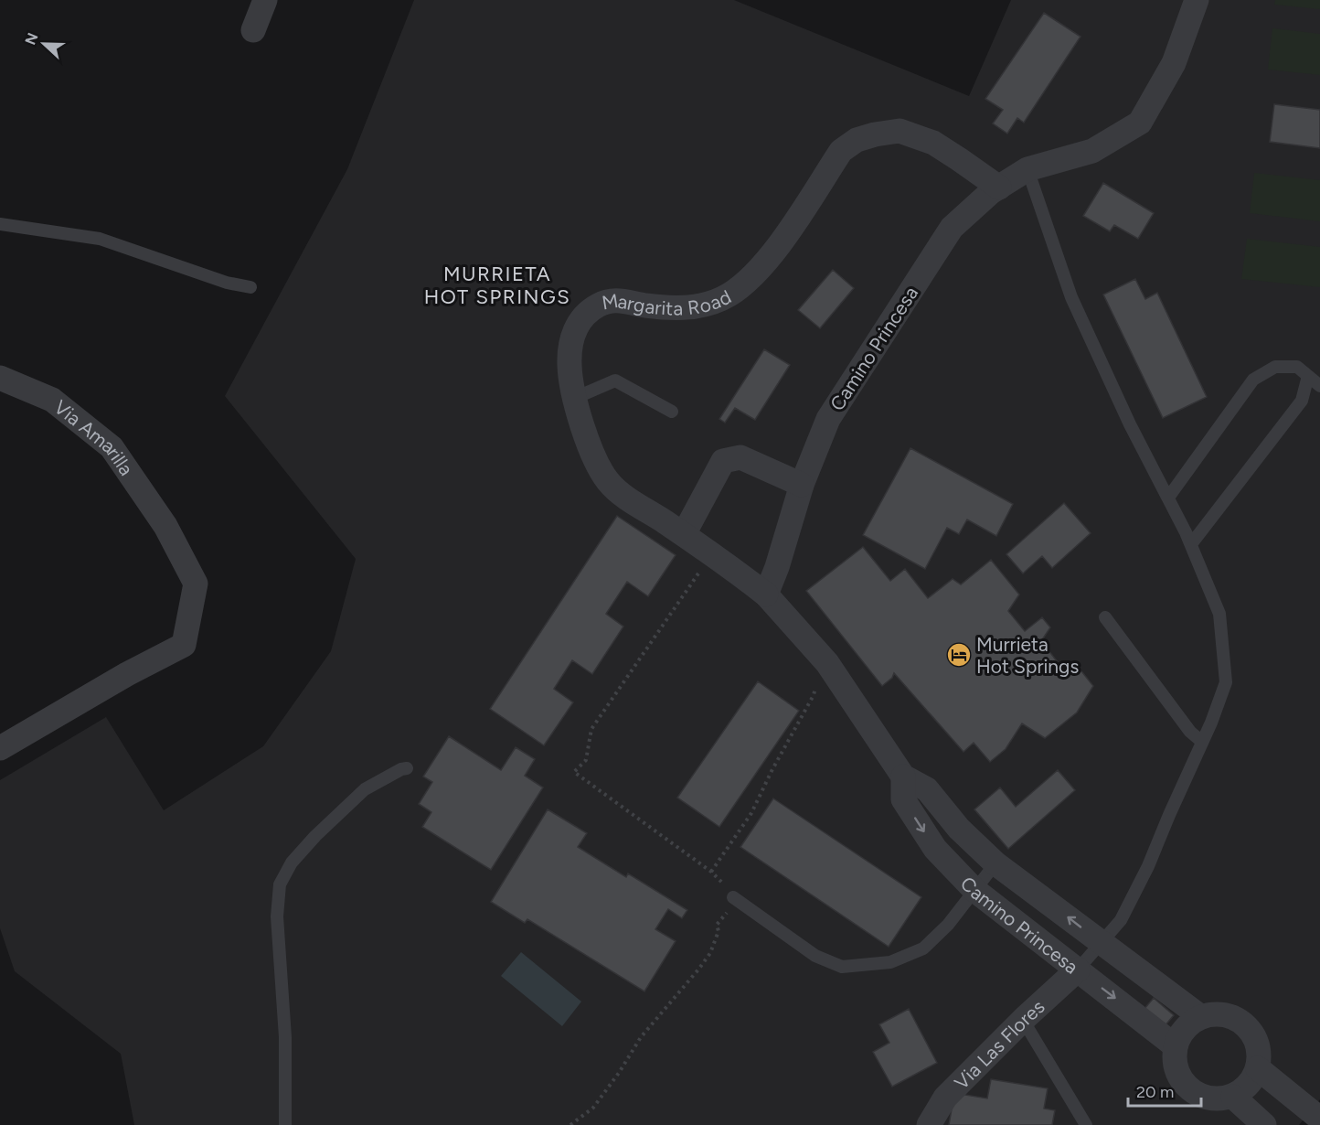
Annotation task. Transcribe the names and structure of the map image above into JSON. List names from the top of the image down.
{
  "streets": {
    "street": [
      "Margarita Road",
      "Camino Princesa",
      "Via Amarilla",
      "Via Las Flores"
    ]
  },
  "crossings": [
    ["Margarita Road", "Camino Princesa"],
    ["Camino Princesa", "Via Las Flores"]
  ],
  "districts": ["MURRIETA HOT SPRINGS"],
  "places": {
    "hotel": ["Murrieta Hot Springs"]
  },
  "scale_bar": "20 m",
  "north": "left"
}
